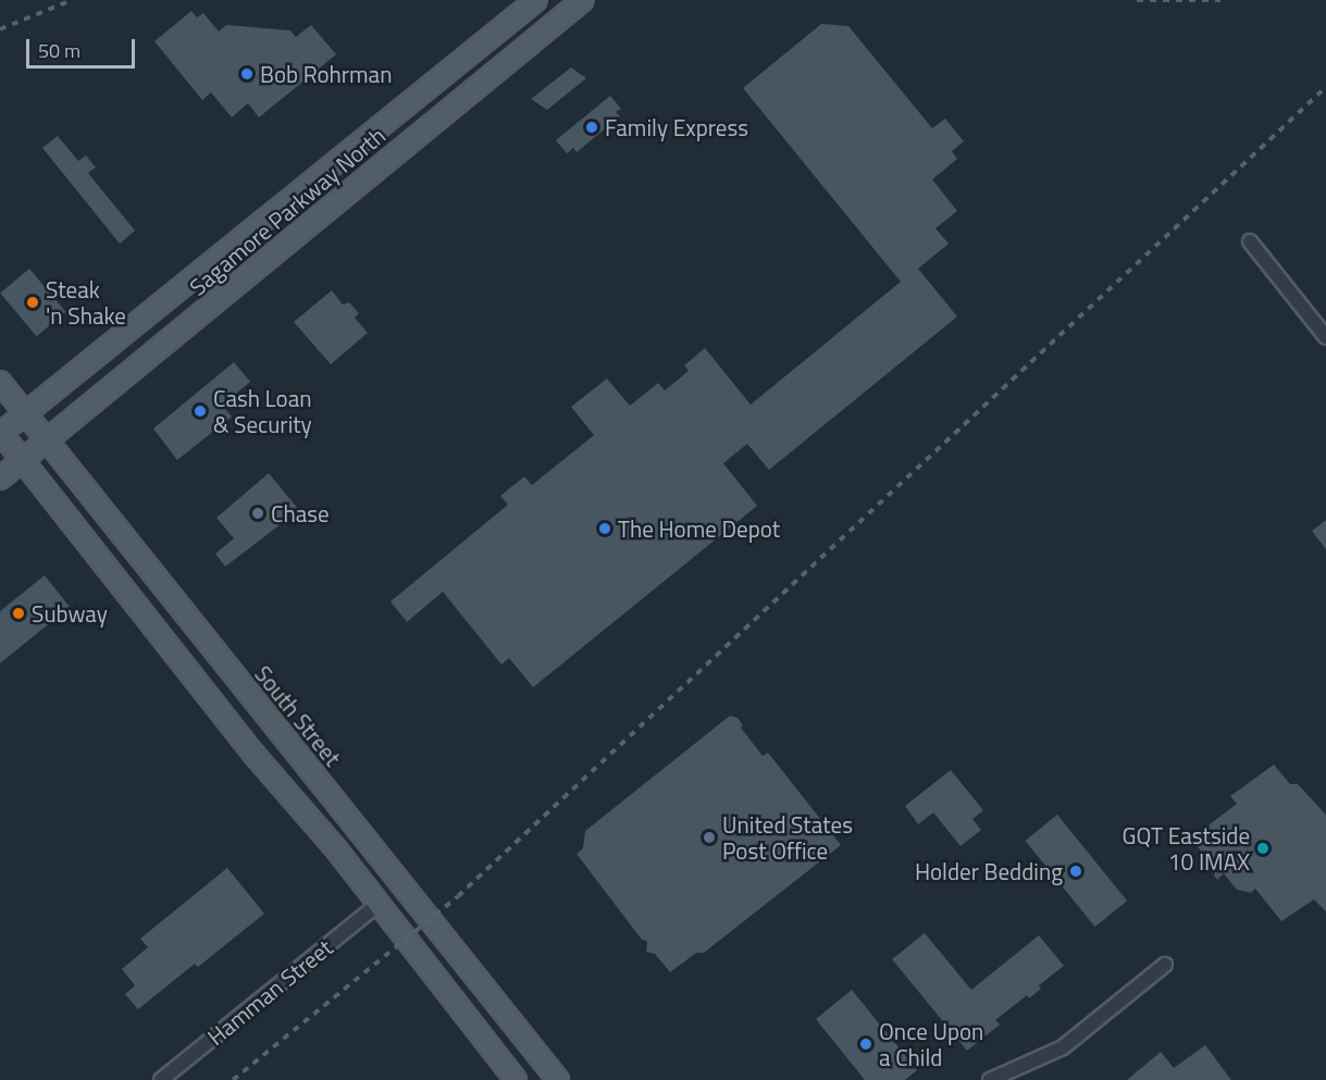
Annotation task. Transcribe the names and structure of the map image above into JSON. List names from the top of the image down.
{
  "streets": {
    "main road": ["Sagamore Parkway North", "South Street"],
    "street": ["Hamman Street"]
  },
  "crossings": [
    ["Sagamore Parkway North", "South Street"]
  ],
  "places": [
    "Bob Rohrman",
    "Family Express",
    "Steak 'n Shake",
    "Cash Loan & Security",
    "Chase",
    "The Home Depot",
    "Subway",
    "United States Post Office",
    "GQT Eastside 10 IMAX",
    "Holder Bedding",
    "Once Upon a Child"
  ],
  "scale_bar": "50 m"
}
